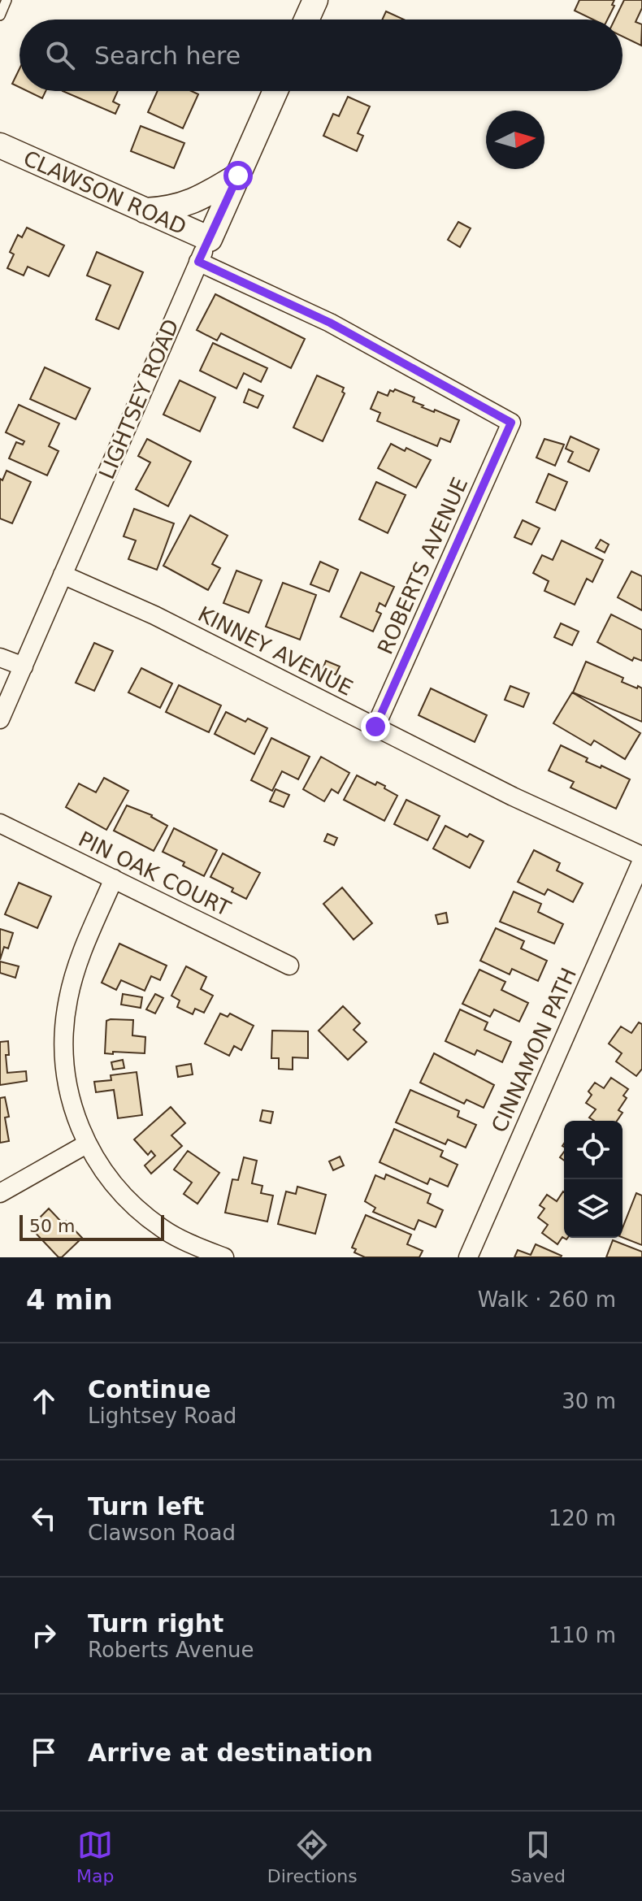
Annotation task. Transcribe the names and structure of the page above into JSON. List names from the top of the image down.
{
  "streets": {
    "street": [
      "CLAWSON ROAD",
      "LIGHTSEY ROAD",
      "ROBERTS AVENUE",
      "KINNEY AVENUE",
      "PIN OAK COURT",
      "CINNAMON PATH"
    ]
  },
  "crossings": [
    ["CLAWSON ROAD", "LIGHTSEY ROAD"],
    ["CLAWSON ROAD", "ROBERTS AVENUE"],
    ["LIGHTSEY ROAD", "KINNEY AVENUE"],
    ["ROBERTS AVENUE", "KINNEY AVENUE"],
    ["KINNEY AVENUE", "CINNAMON PATH"]
  ],
  "scale_bar": "50 m",
  "north": "right",
  "page": {
    "search": "Search here",
    "scale": "50 m",
    "heading": ["4 min", "Walk · 260 m"],
    "list": [
      ["Continue", "Lightsey Road", "30 m"],
      ["Turn left", "Clawson Road", "120 m"],
      ["Turn right", "Roberts Avenue", "110 m"],
      "Arrive at destination"
    ],
    "nav": ["Map", "Directions", "Saved"]
  }
}
